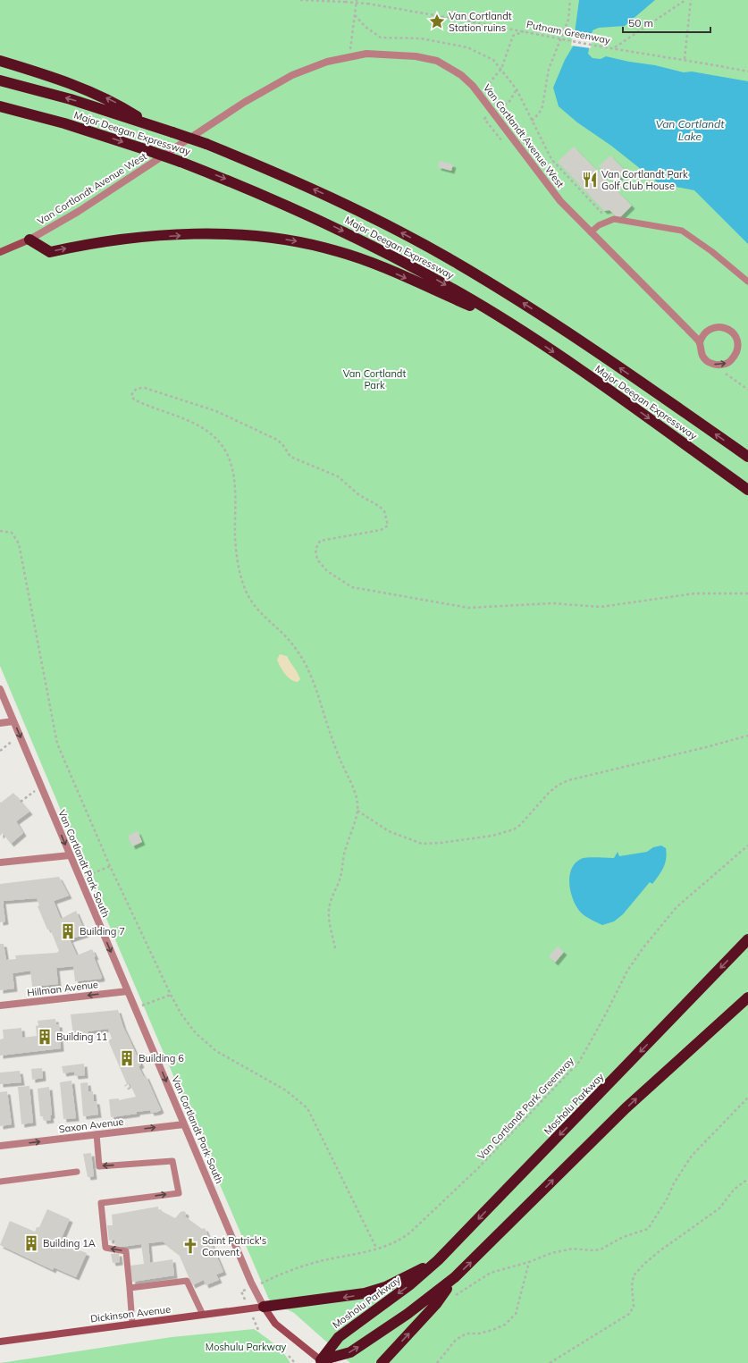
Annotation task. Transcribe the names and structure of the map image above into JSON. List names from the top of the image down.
{
  "streets": {
    "highway": ["Major Deegan Expressway", "Mosholu Parkway"],
    "main road": ["Van Cortlandt Park South", "Dickinson Avenue"],
    "street": ["Van Cortlandt Avenue West", "Hillman Avenue", "Saxon Avenue"],
    "path": ["Putnam Greenway", "Van Cortlandt Park Greenway"]
  },
  "crossings": [
    ["Van Cortlandt Park South", "Hillman Avenue"],
    ["Van Cortlandt Park South", "Mosholu Parkway"],
    ["Van Cortlandt Park South", "Saxon Avenue"],
    ["Van Cortlandt Park South", "Dickinson Avenue"]
  ],
  "one_way": ["Van Cortlandt Park South", "Hillman Avenue", "Saxon Avenue"],
  "water": ["Van Cortlandt Lake"],
  "parks": ["Van Cortlandt Park", "Moshulu Parkway"],
  "places": {
    "place": ["Van Cortlandt Station ruins"],
    "restaurant": ["Van Cortlandt Park Golf Club House"],
    "building": [
      "Building 7",
      "Building 11",
      "Building 6",
      "Building 1A"
    ],
    "church": ["Saint Patrick's Convent"]
  },
  "scale_bar": "50 m"
}
